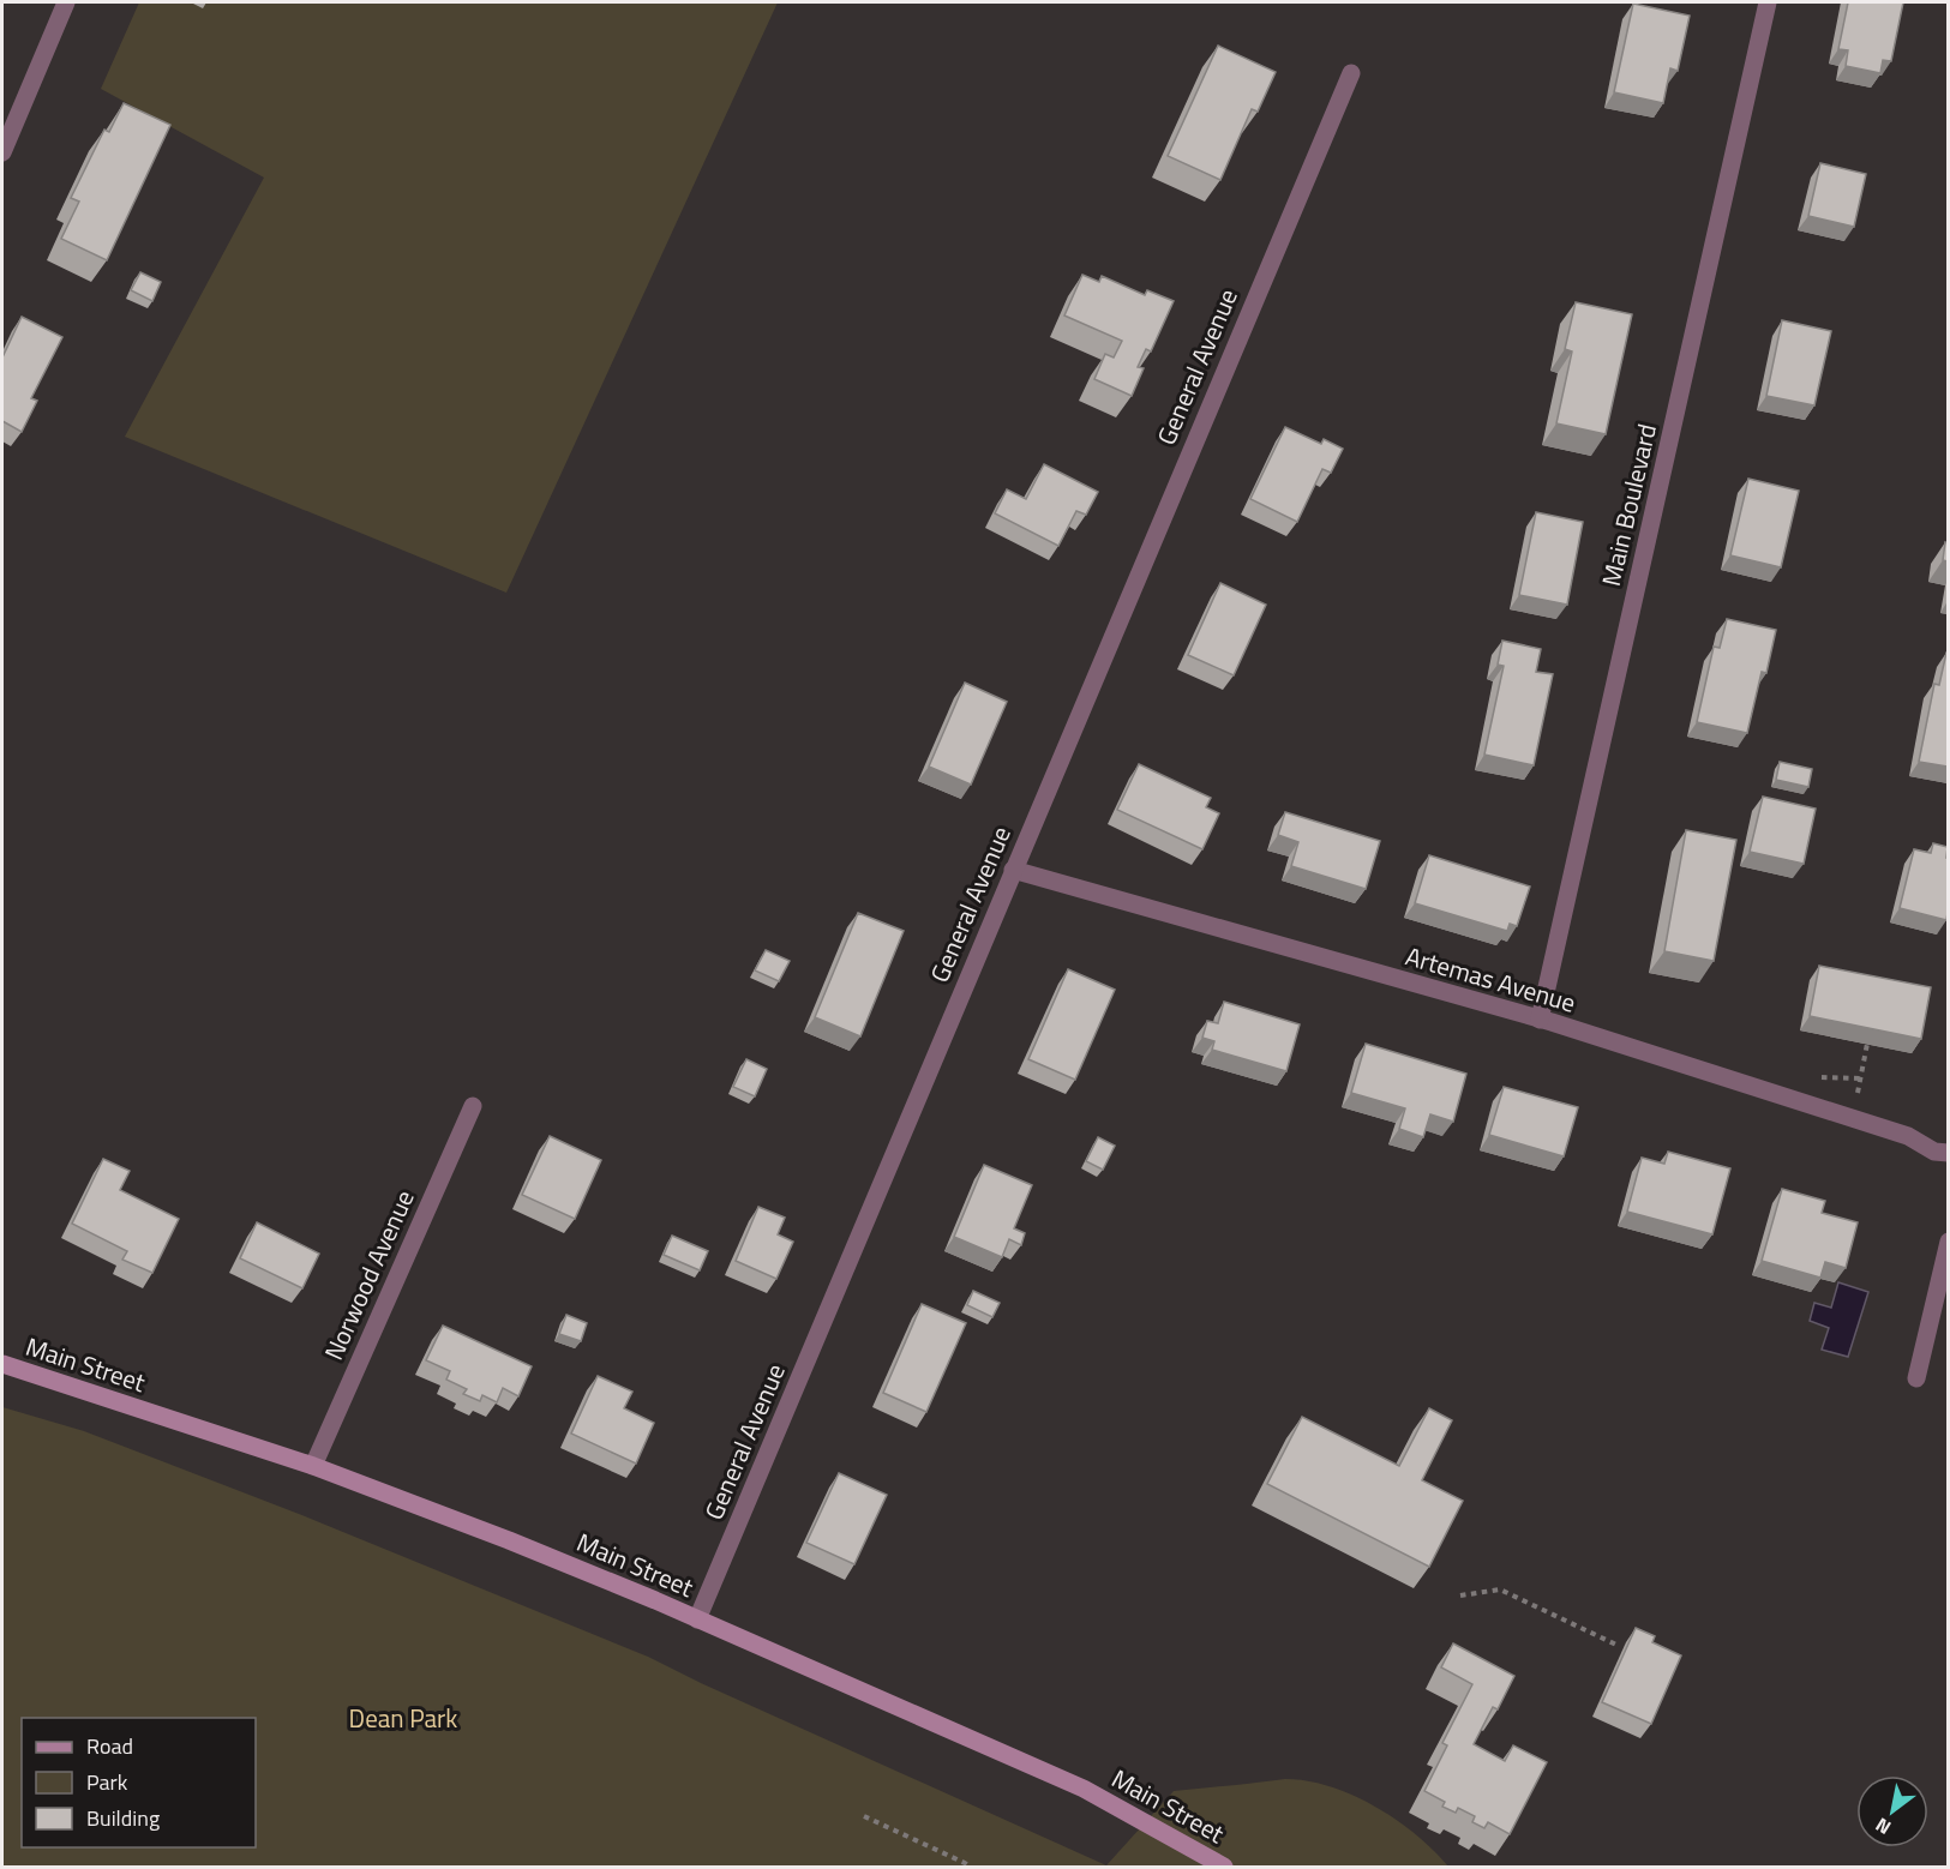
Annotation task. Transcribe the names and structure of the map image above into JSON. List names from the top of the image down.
{
  "streets": {
    "main road": ["Main Street"],
    "street": [
      "General Avenue",
      "Main Boulevard",
      "Artemas Avenue",
      "Norwood Avenue"
    ]
  },
  "crossings": [
    ["General Avenue", "Artemas Avenue"],
    ["General Avenue", "Main Street"],
    ["Main Boulevard", "Artemas Avenue"],
    ["Norwood Avenue", "Main Street"]
  ],
  "parks": ["Dean Park"],
  "legend": ["Road", "Park", "Building"],
  "north": "bottom left"
}
